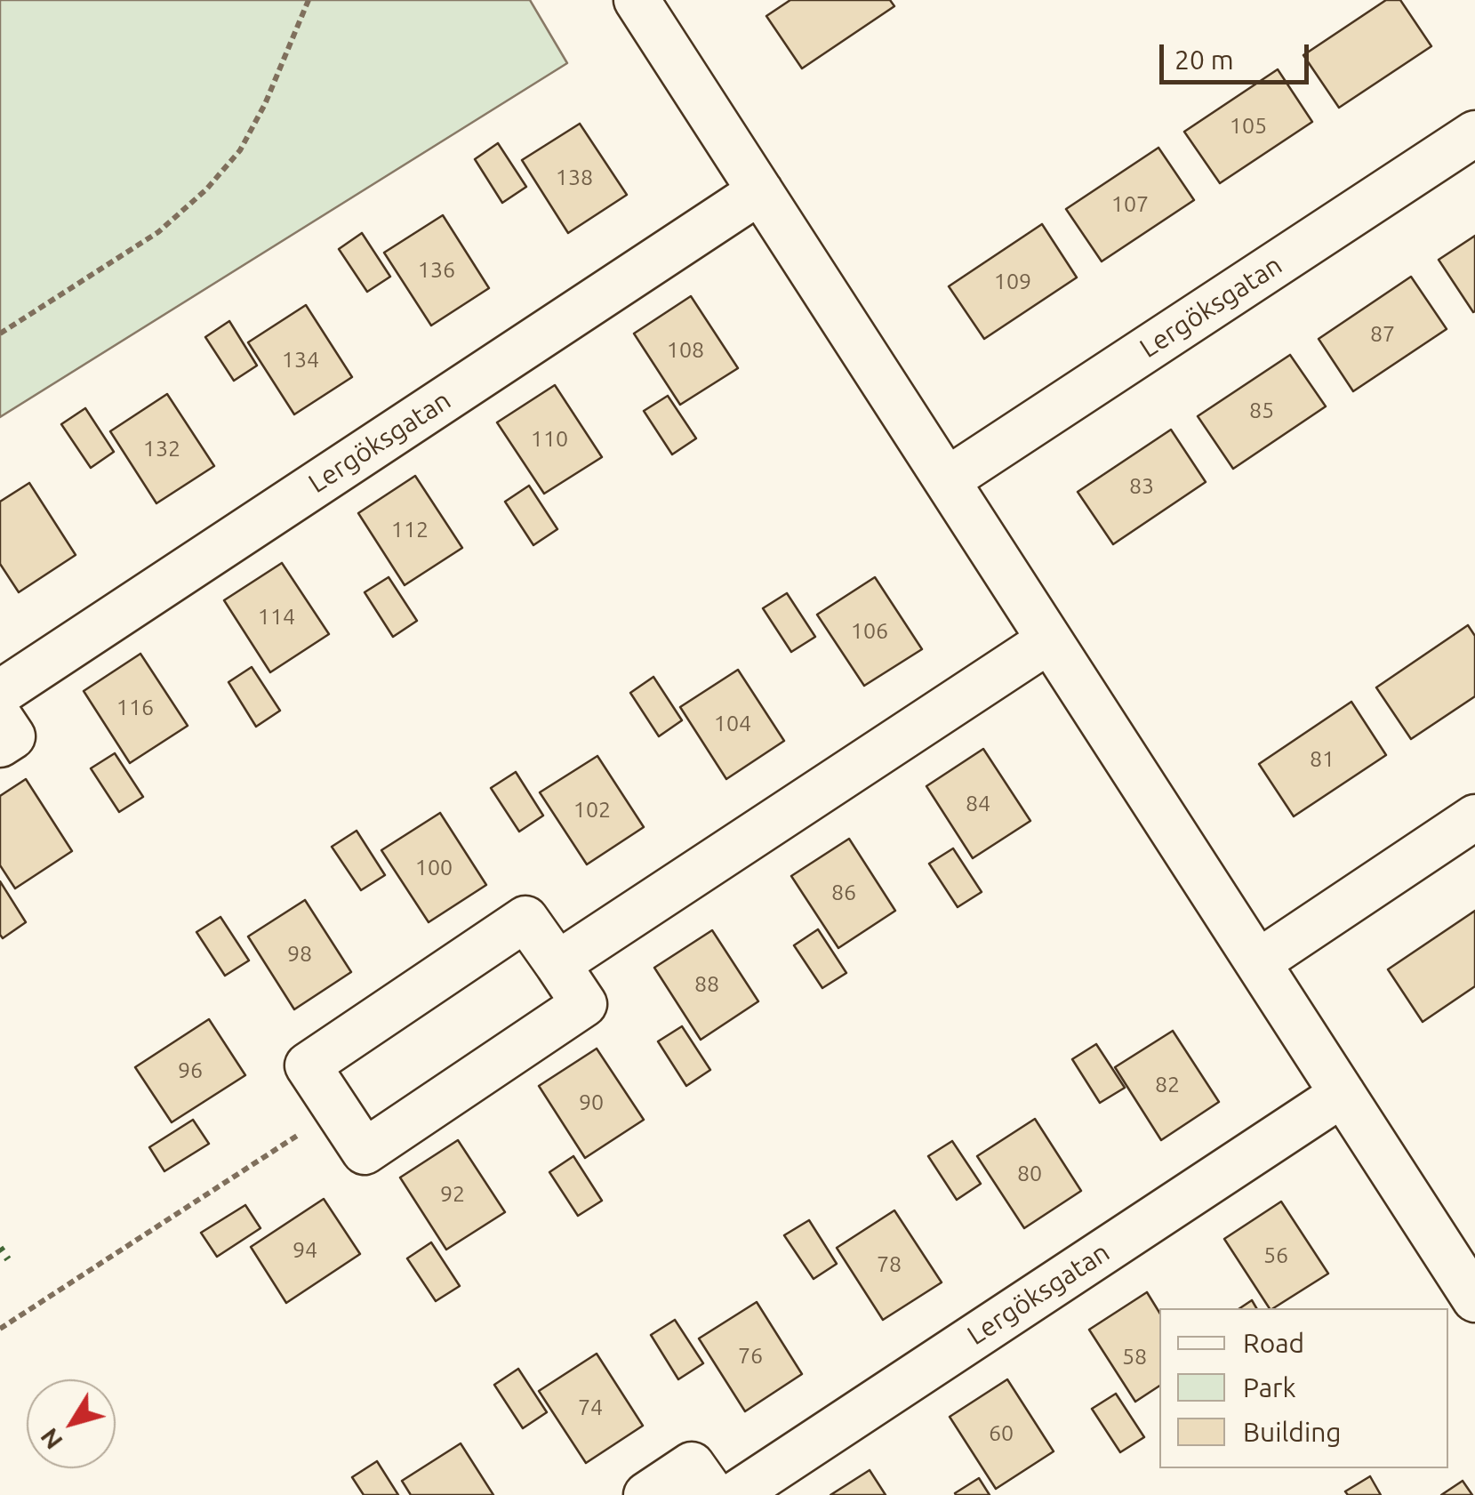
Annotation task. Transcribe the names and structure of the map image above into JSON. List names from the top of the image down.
{
  "streets": {
    "street": ["Lergöksgatan"]
  },
  "house_numbers": [
    "105",
    "138",
    "107",
    "136",
    "109",
    "87",
    "108",
    "134",
    "85",
    "110",
    "132",
    "83",
    "112",
    "114",
    "106",
    "116",
    "104",
    "81",
    "84",
    "102",
    "100",
    "86",
    "98",
    "88",
    "96",
    "82",
    "90",
    "80",
    "92",
    "94",
    "56",
    "78",
    "76",
    "58",
    "74",
    "60"
  ],
  "legend": ["Road", "Park", "Building"],
  "scale_bar": "20 m",
  "north": "bottom left"
}
